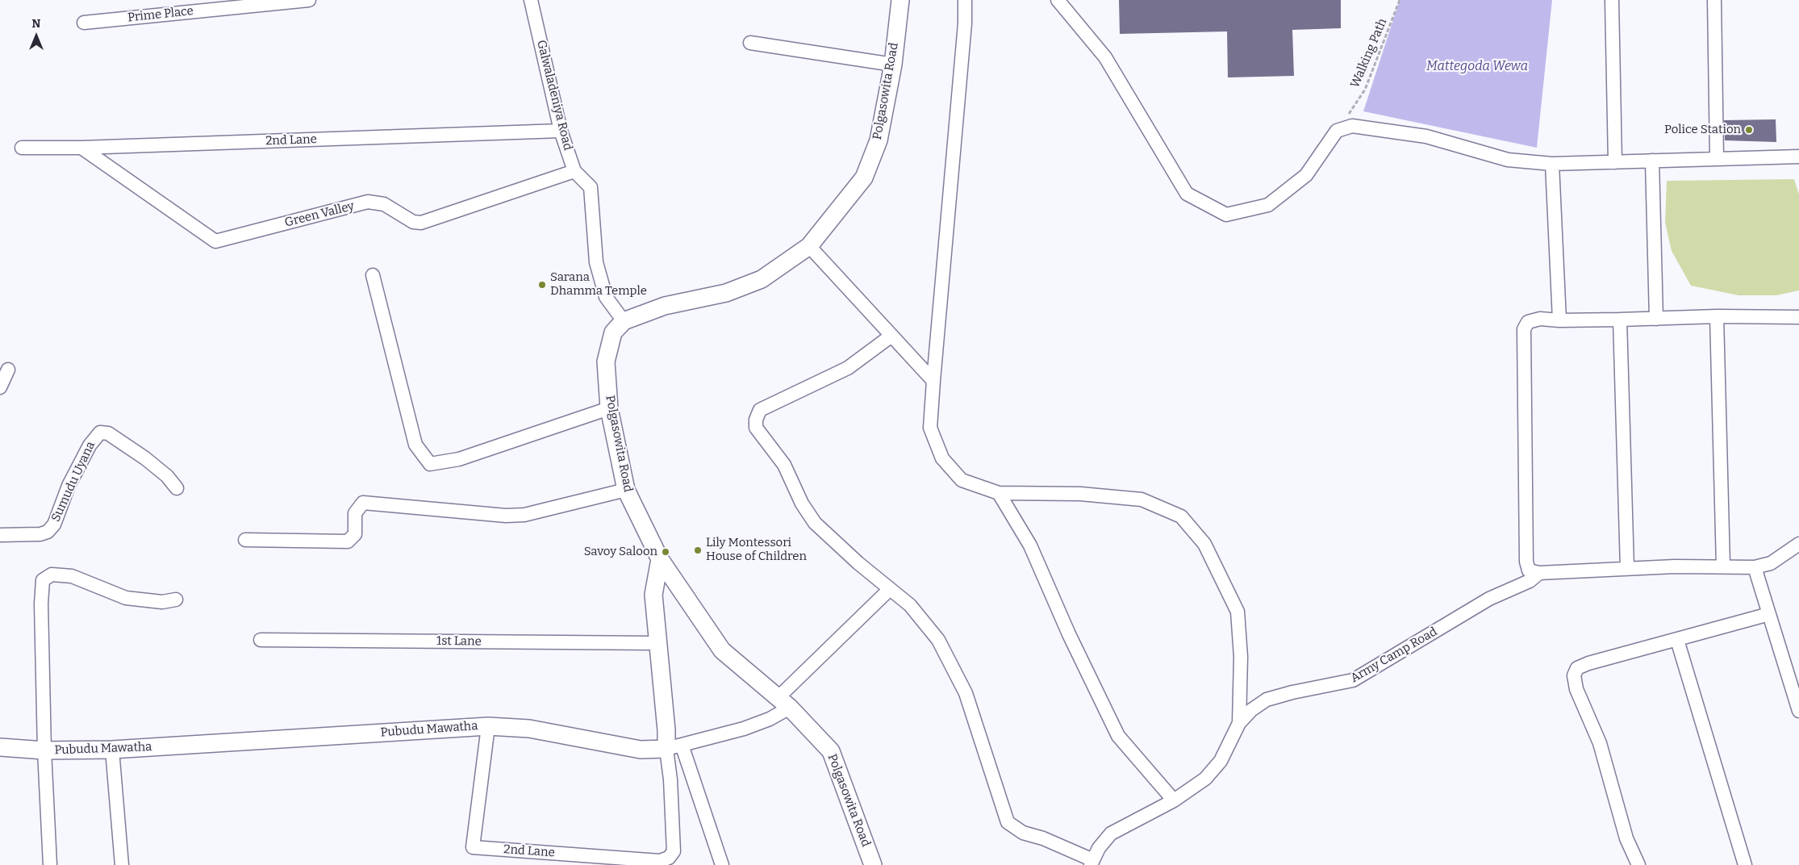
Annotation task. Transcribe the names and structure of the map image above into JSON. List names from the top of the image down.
{
  "streets": {
    "street": [
      "Prime Place",
      "Polgasowita Road",
      "Galwaladeniya Road",
      "2nd Lane",
      "Green Valley",
      "Sumudu Uyana",
      "1st Lane",
      "Army Camp Road",
      "Pubudu Mawatha"
    ],
    "path": ["Walking Path"]
  },
  "crossings": [
    ["Polgasowita Road", "Galwaladeniya Road"],
    ["Galwaladeniya Road", "2nd Lane"],
    ["Galwaladeniya Road", "Green Valley"],
    ["2nd Lane", "Green Valley"],
    ["2nd Lane", "Pubudu Mawatha"]
  ],
  "water": ["Mattegoda Wewa"],
  "places": [
    "Police Station",
    "Sarana Dhamma Temple",
    "Lily Montessori House of Children",
    "Savoy Saloon"
  ],
  "north": "top"
}
